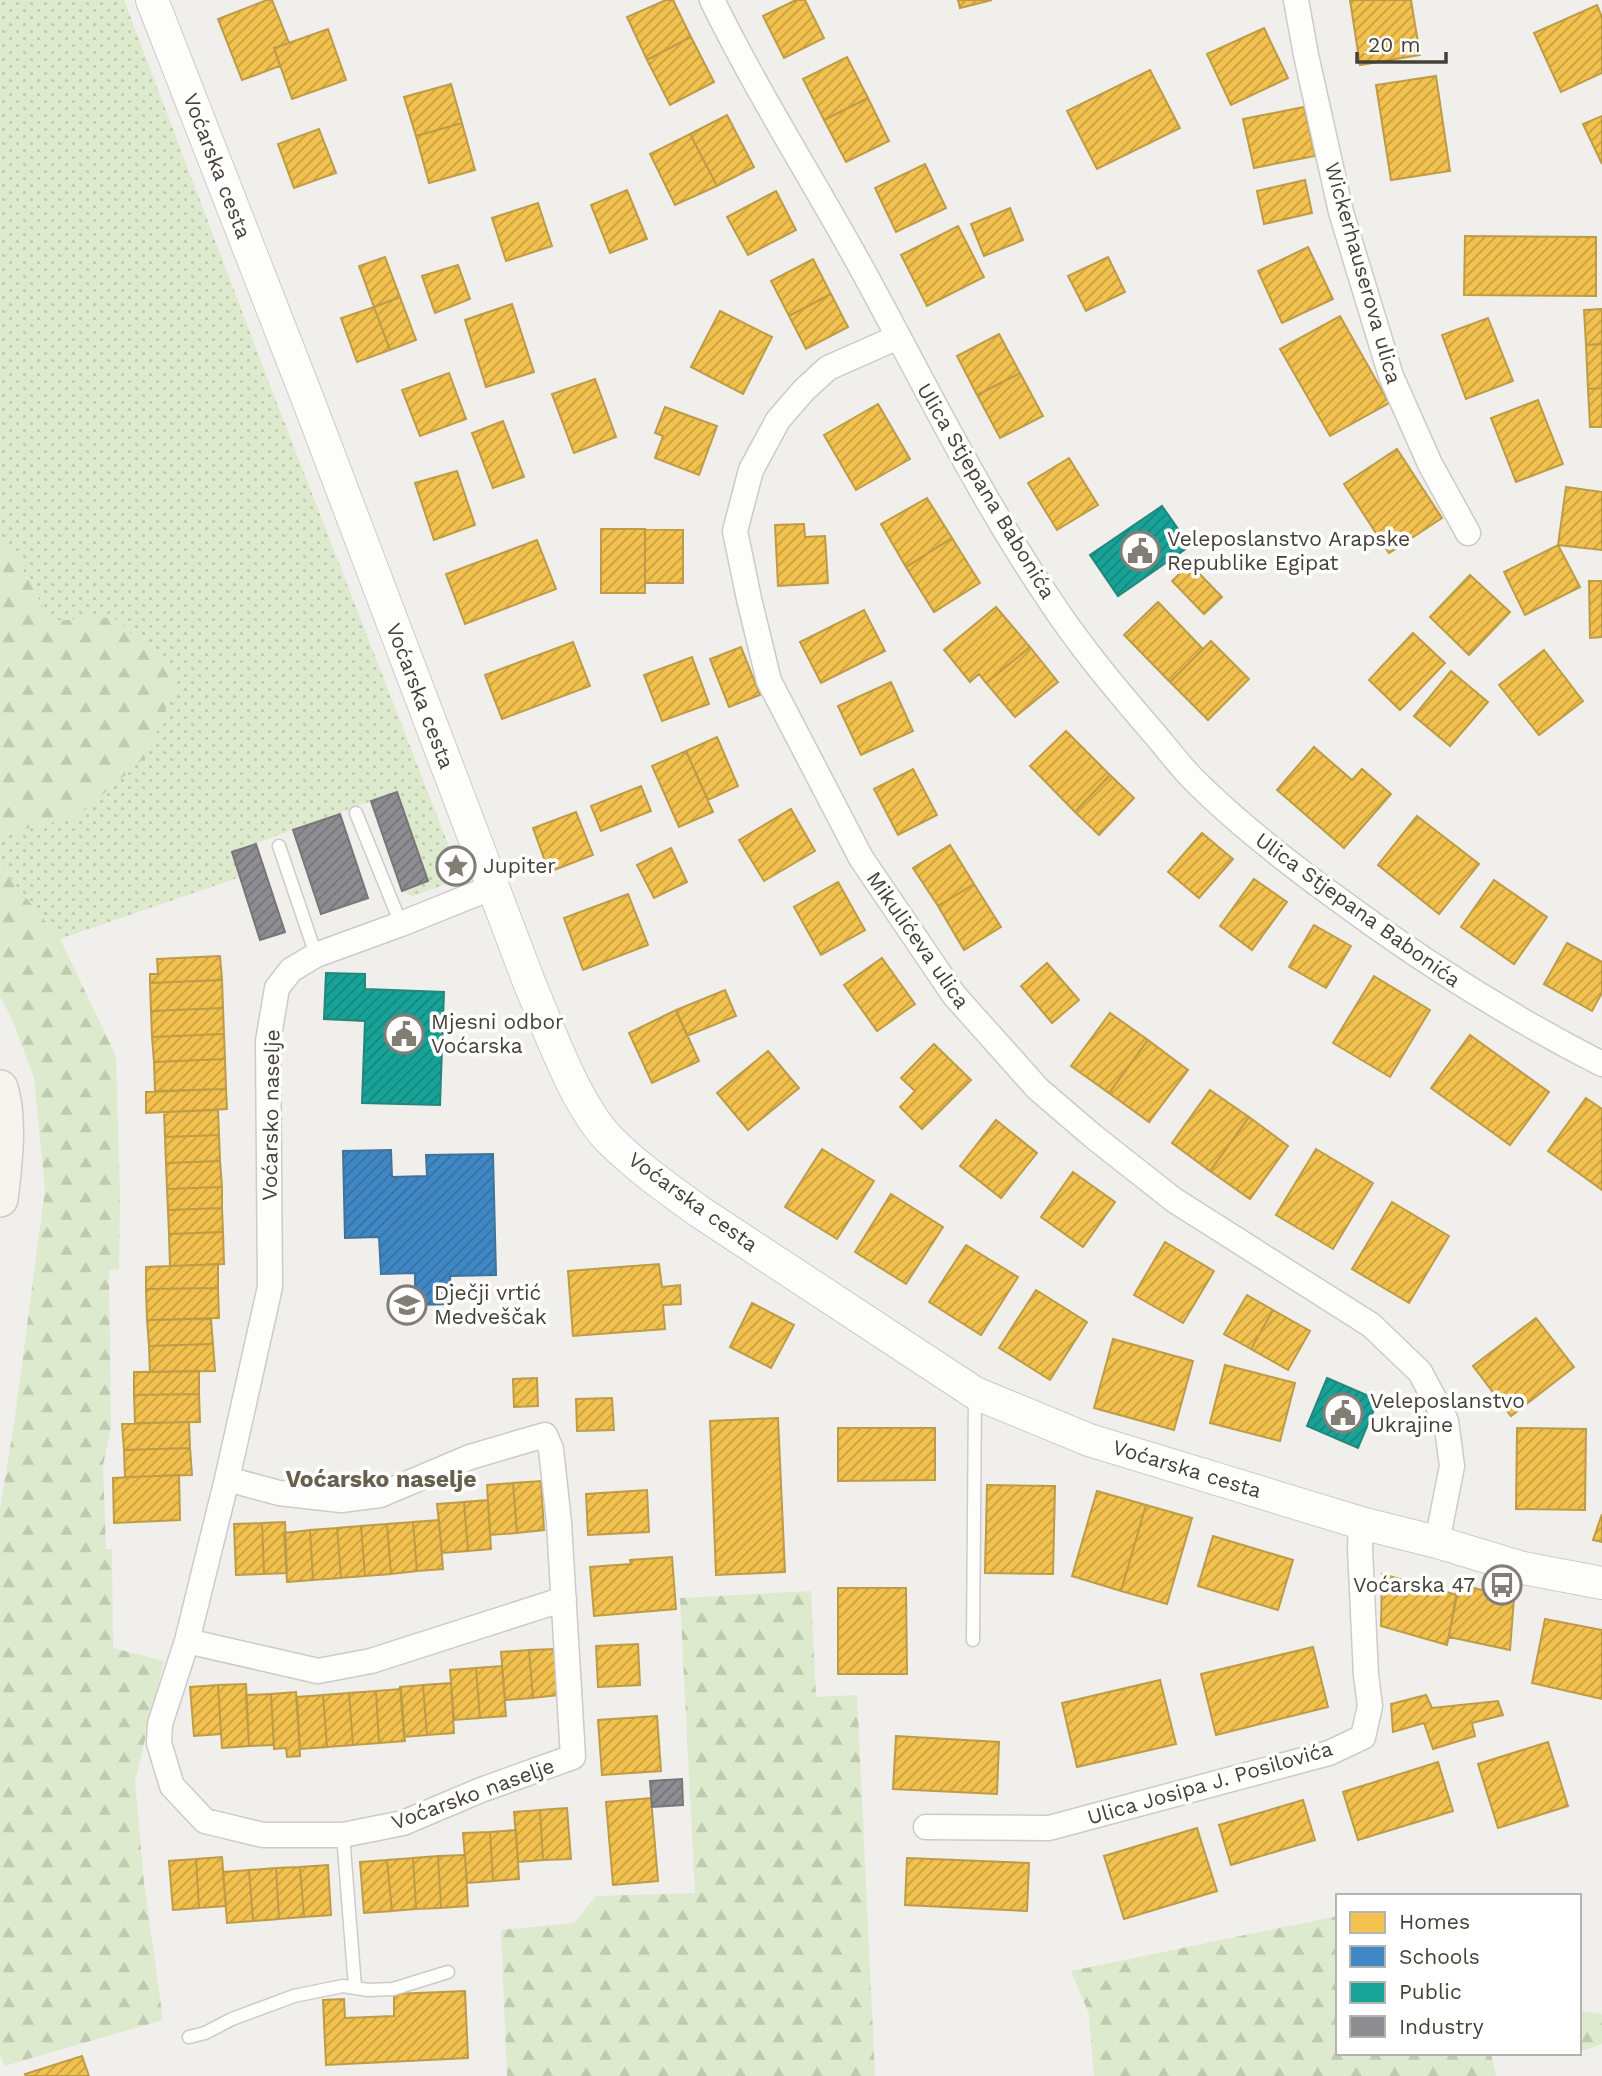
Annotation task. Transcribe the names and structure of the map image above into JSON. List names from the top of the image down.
{
  "streets": {
    "street": [
      "Voćarska cesta",
      "Wickerhauserova ulica",
      "Ulica Stjepana Babonića",
      "Mikulićeva ulica",
      "Voćarsko naselje",
      "Ulica Josipa J. Posilovića"
    ]
  },
  "crossings": [
    ["Voćarska cesta", "Mikulićeva ulica"],
    ["Voćarska cesta", "Voćarsko naselje"],
    ["Voćarska cesta", "Ulica Josipa J. Posilovića"],
    ["Ulica Stjepana Babonića", "Mikulićeva ulica"]
  ],
  "districts": ["Voćarsko naselje"],
  "places": {
    "public building": ["Veleposlanstvo Arapske Republike Egipat", "Mjesni odbor Voćarska", "Veleposlanstvo Ukrajine"],
    "place": ["Jupiter"],
    "school or university": ["Dječji vrtić Medveščak"],
    "bus stop": ["Voćarska 47"]
  },
  "legend": [
    "Homes",
    "Schools",
    "Public",
    "Industry"
  ],
  "scale_bar": "20 m"
}
